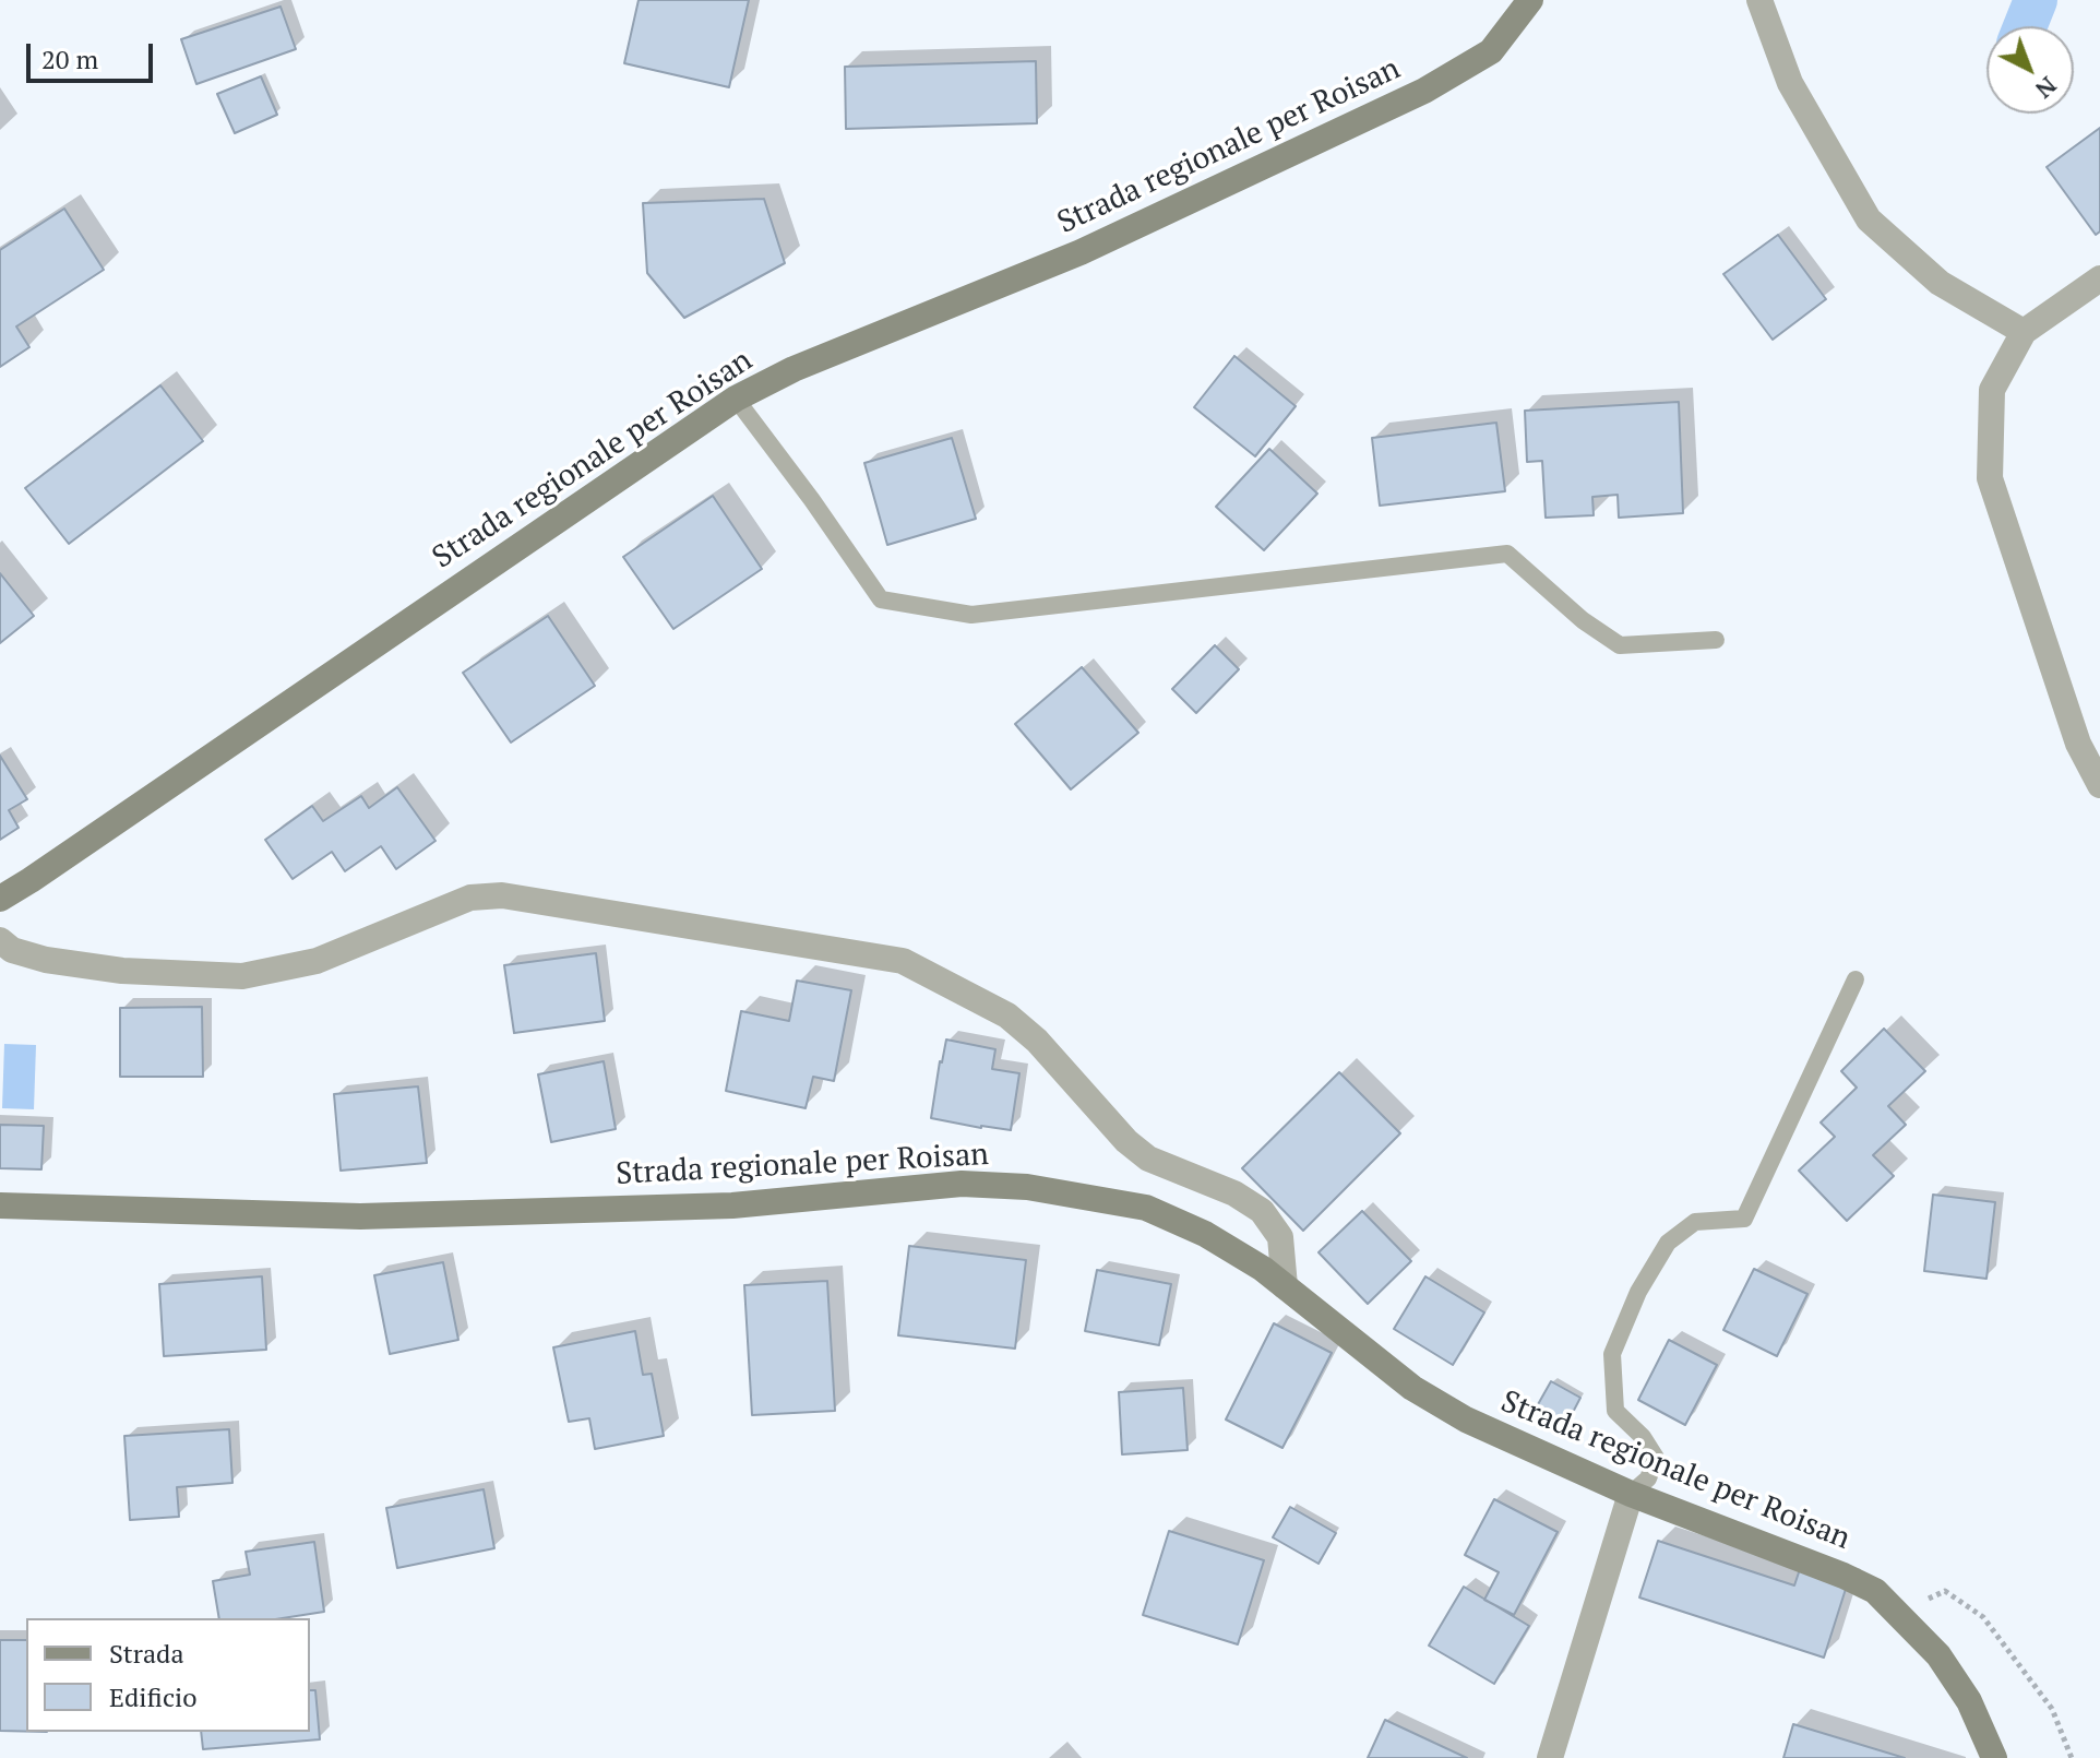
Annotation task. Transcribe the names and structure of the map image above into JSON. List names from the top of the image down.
{
  "streets": {
    "main road": ["Strada regionale per Roisan"]
  },
  "legend": ["Strada", "Edificio"],
  "scale_bar": "20 m",
  "north": "bottom right"
}
